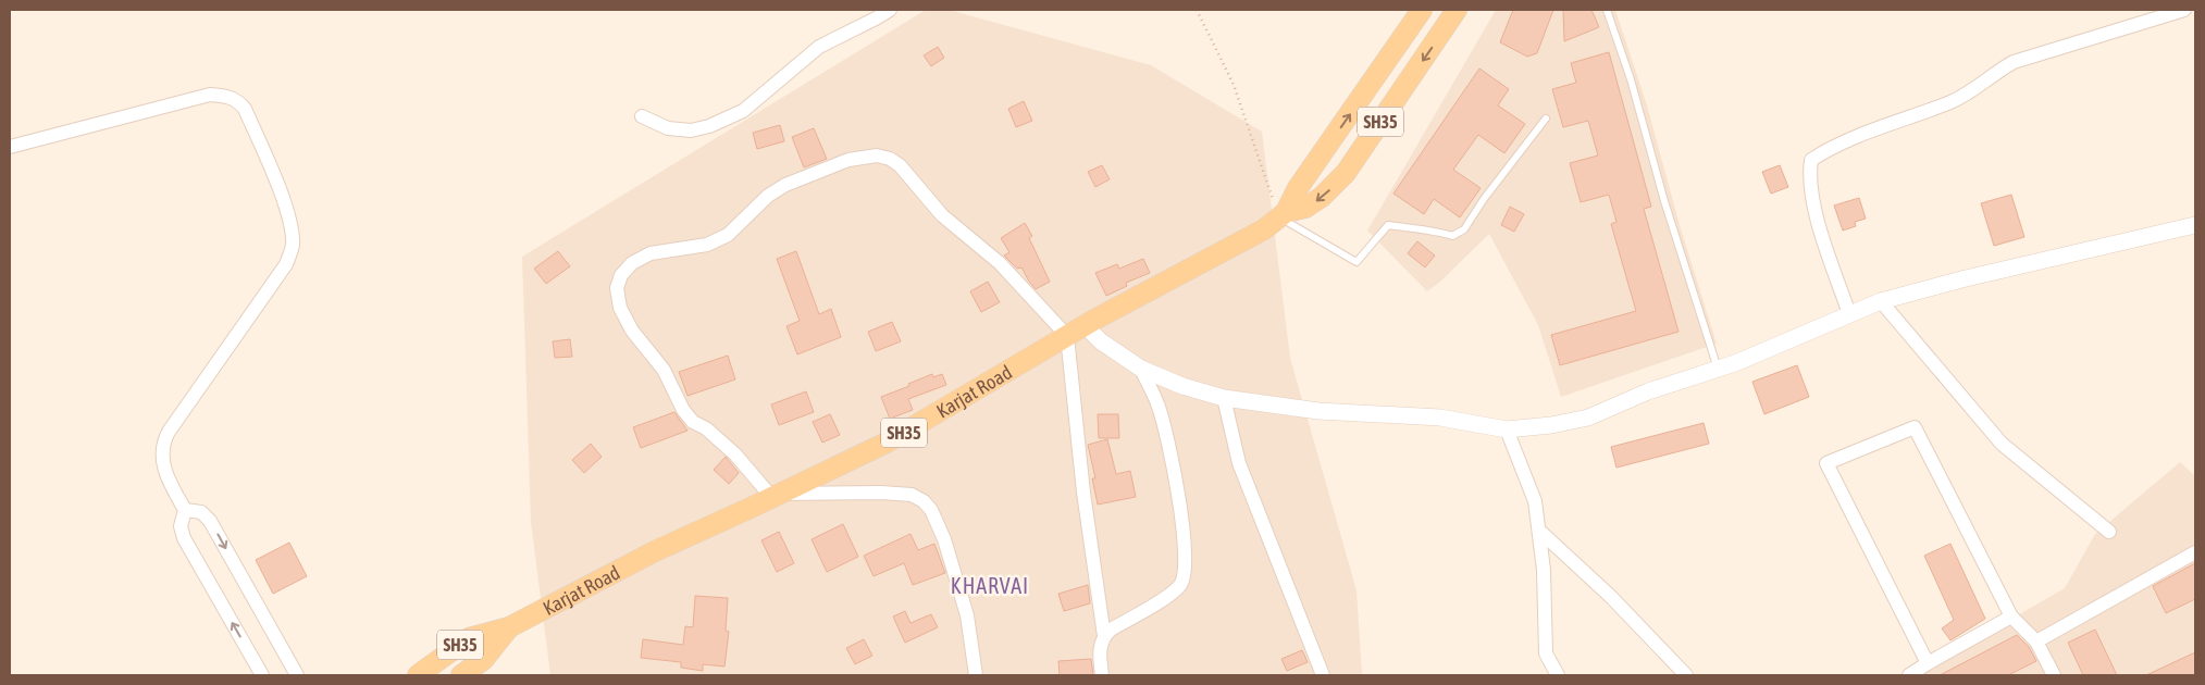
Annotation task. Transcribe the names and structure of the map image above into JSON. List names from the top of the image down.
{
  "streets": {
    "main road": ["SH35", "Karjat Road"]
  },
  "districts": ["KHARVAI"]
}
